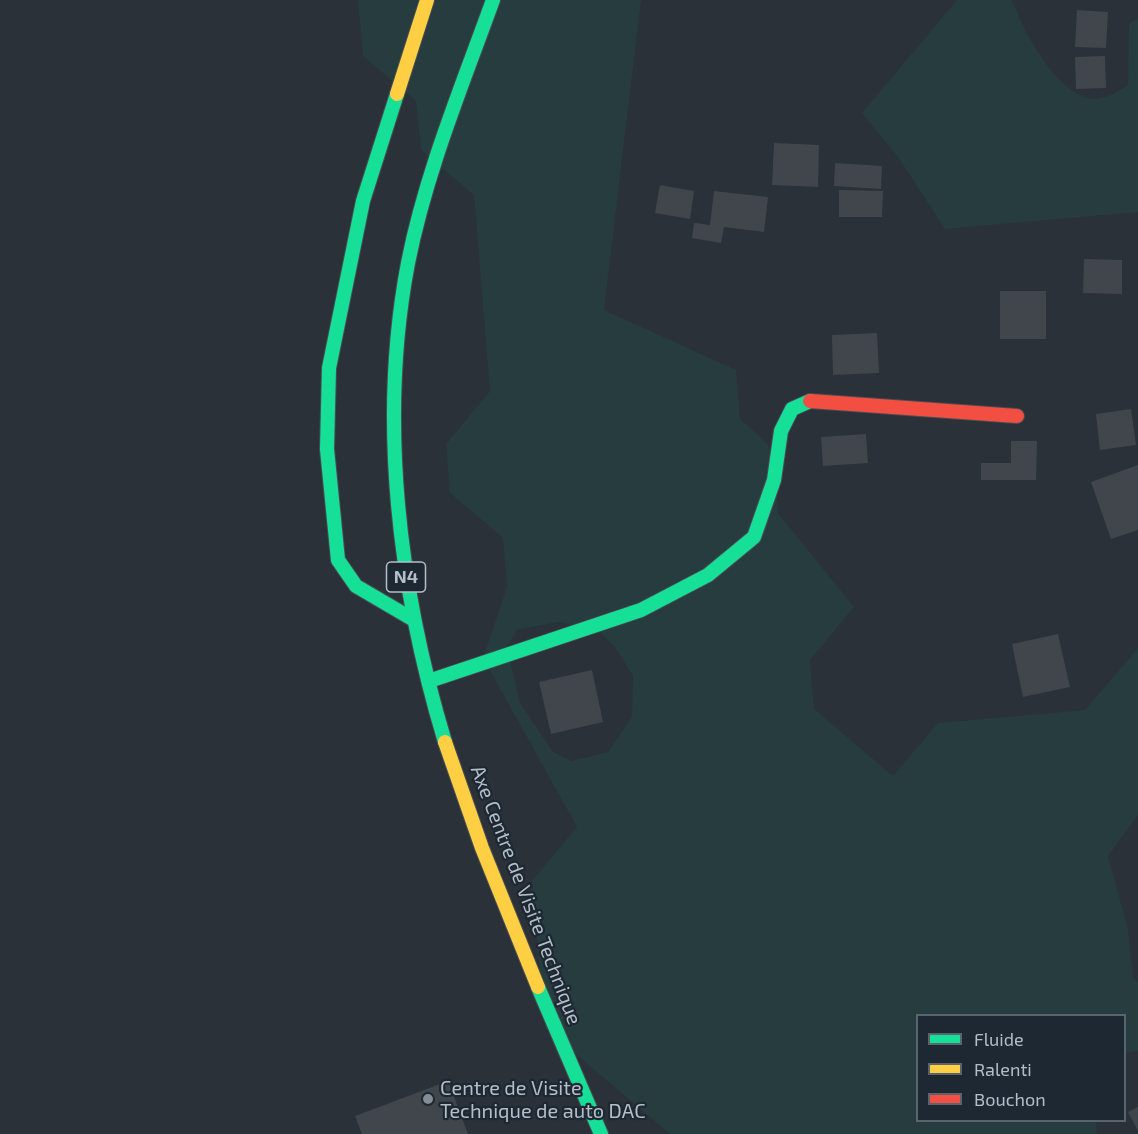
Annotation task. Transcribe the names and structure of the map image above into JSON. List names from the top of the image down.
{
  "streets": {
    "main road": ["N4", "Axe Centre de Visite Technique"]
  },
  "places": ["Centre de Visite Technique de auto DAC"],
  "legend": ["Fluide", "Ralenti", "Bouchon"]
}
